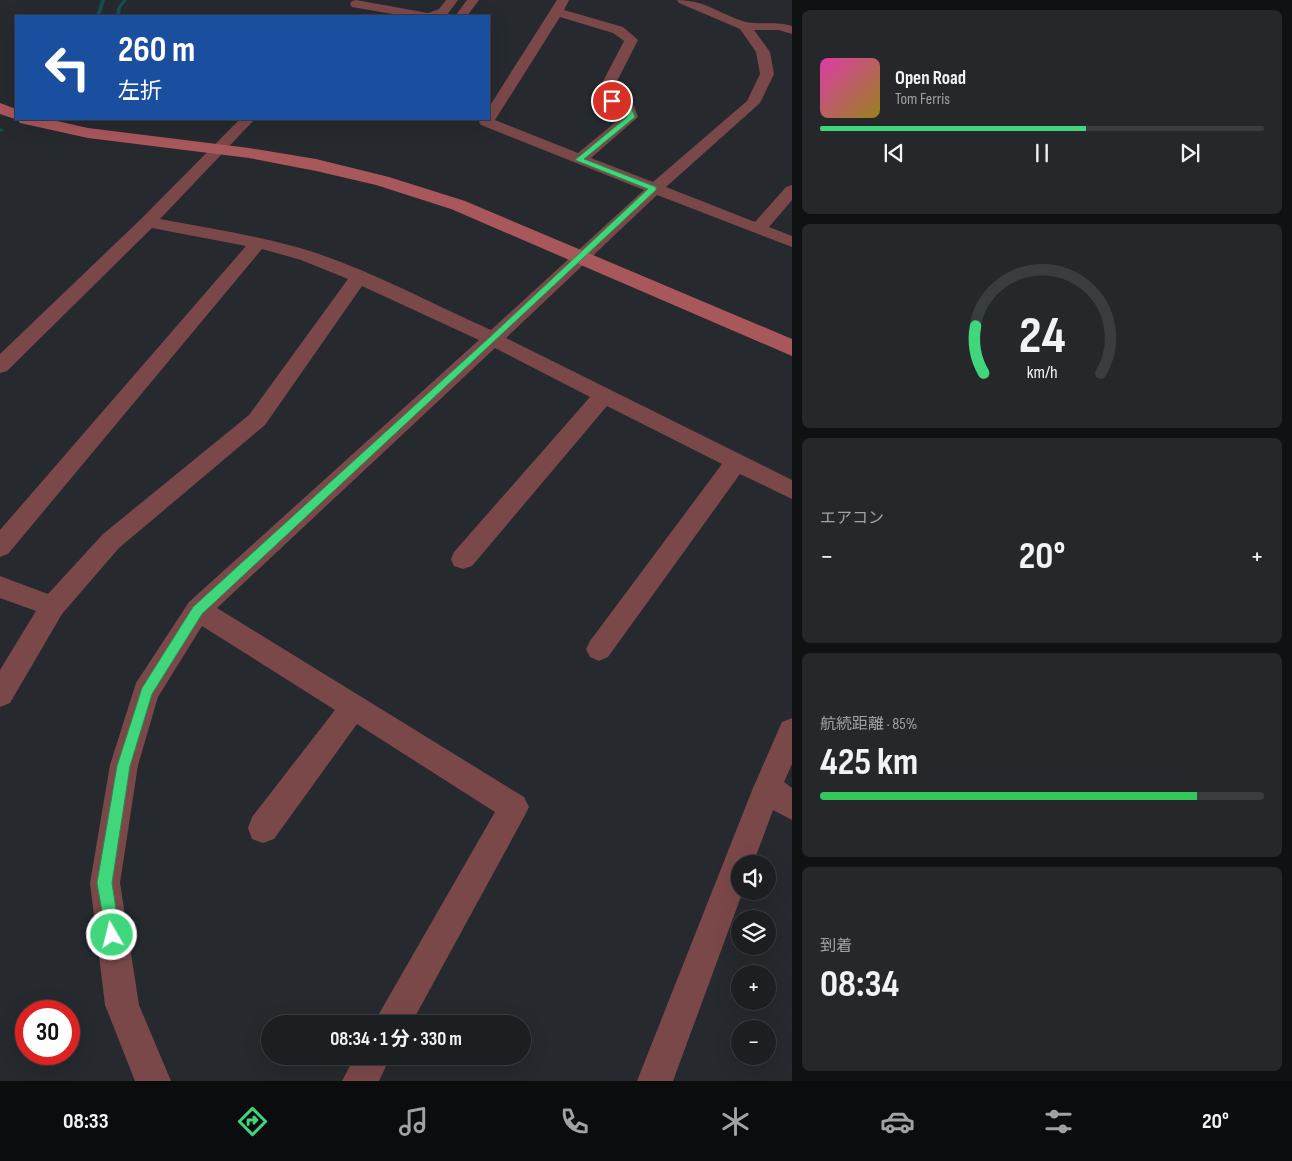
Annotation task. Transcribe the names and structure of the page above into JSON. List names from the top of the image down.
{
  "page": {
    "turn": ["260 m", "左折"],
    "song": ["Open Road", "Tom Ferris"],
    "tile": [
      "エアコン",
      ["航続距離 · 85%", "425 km"],
      ["到着", "08:34"]
    ],
    "heat": ["−", "20°", "+"],
    "map_buttons": ["+", "−"],
    "limit": "30",
    "trip": "08:34 · 1 分 · 330 m",
    "tabs": ["08:33", "20°"],
    "gauge": ["24", "km/h"]
  }
}
